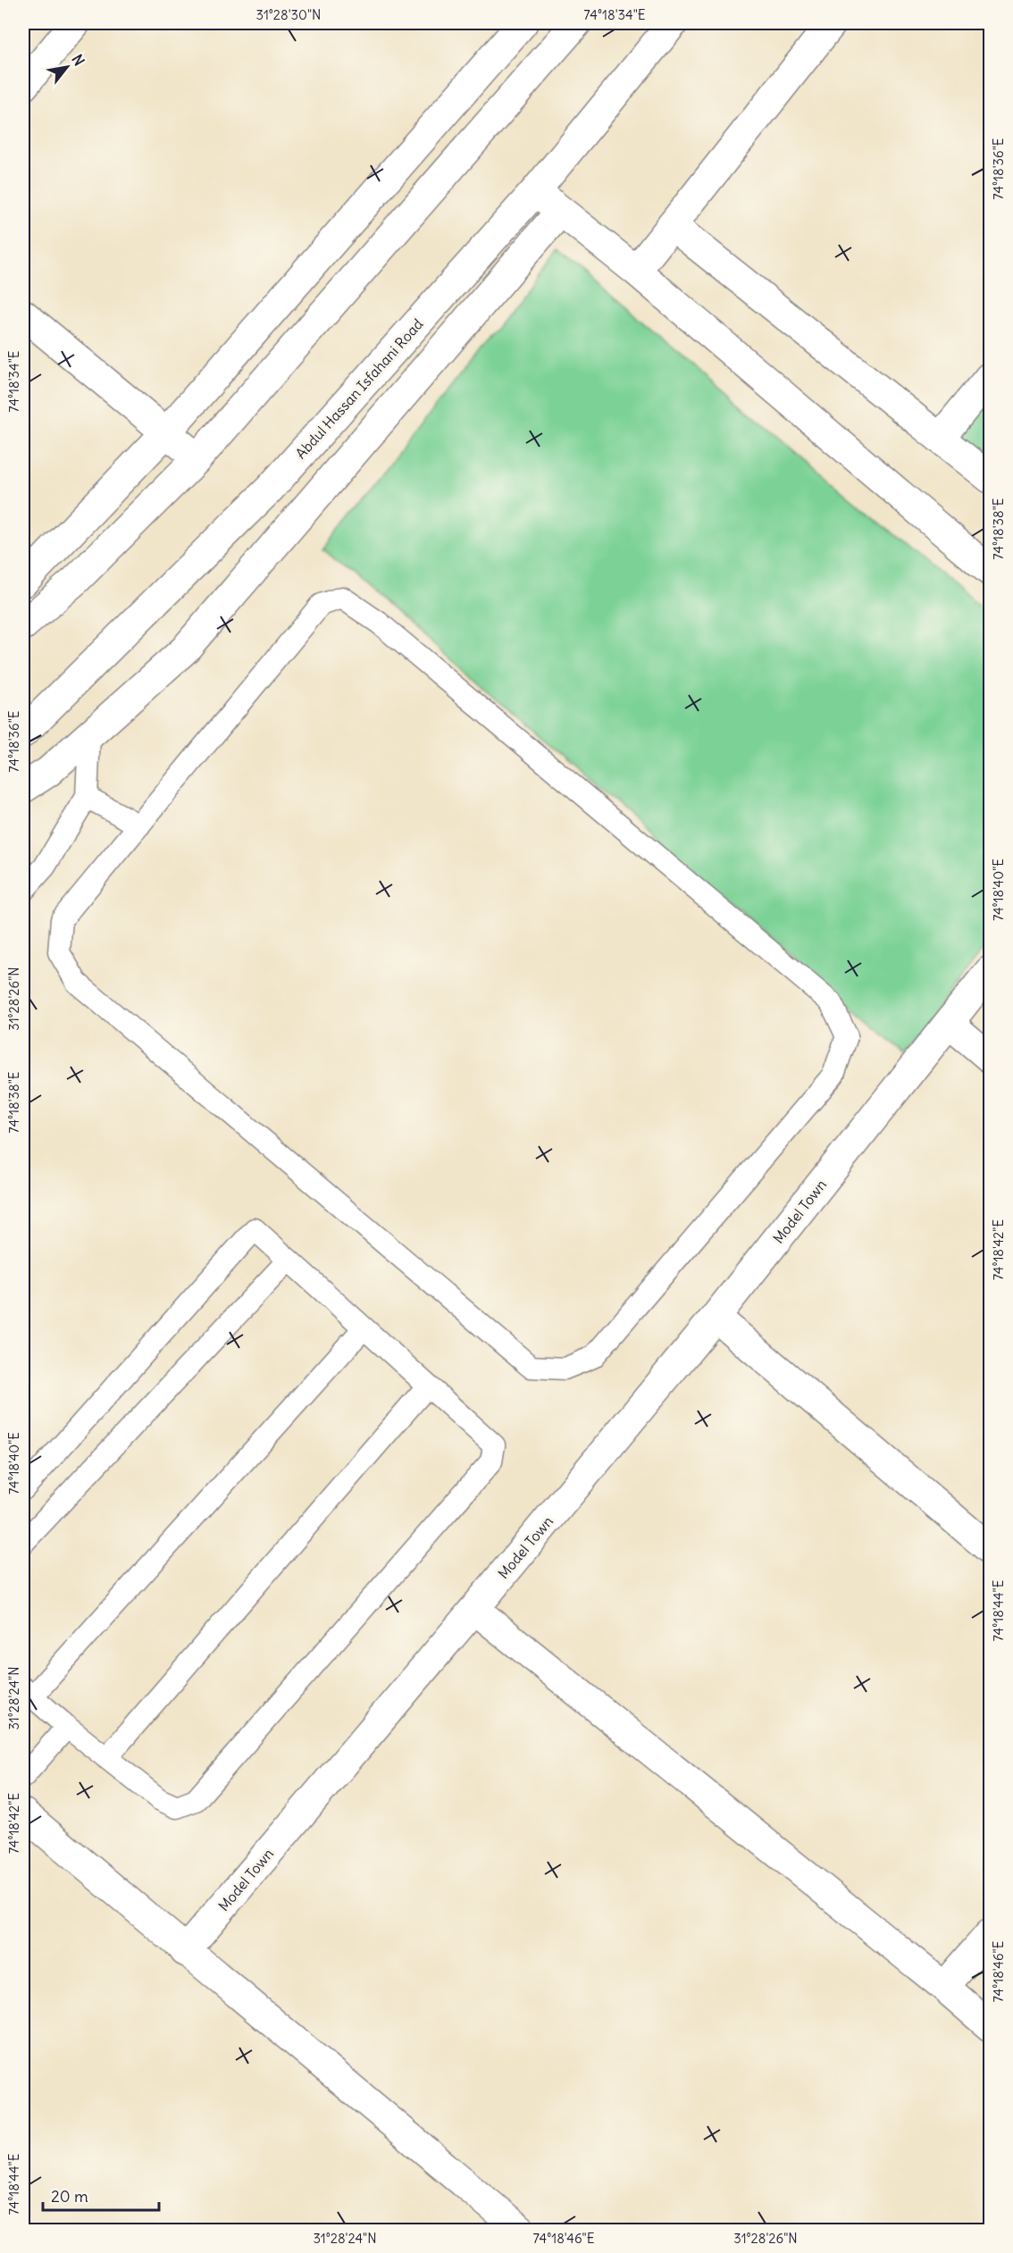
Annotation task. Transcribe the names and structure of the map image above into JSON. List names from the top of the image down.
{
  "streets": {
    "street": ["Abdul Hassan Isfahani Road", "Model Town"]
  },
  "scale_bar": "20 m",
  "north": "top right",
  "coordinates": [
    "31°28'30\"N",
    "74°18'34\"E",
    "74°18'36\"E",
    "74°18'38\"E",
    "74°18'40\"E",
    "31°28'26\"N",
    "74°18'42\"E",
    "74°18'44\"E",
    "31°28'24\"N",
    "74°18'46\"E"
  ]
}
